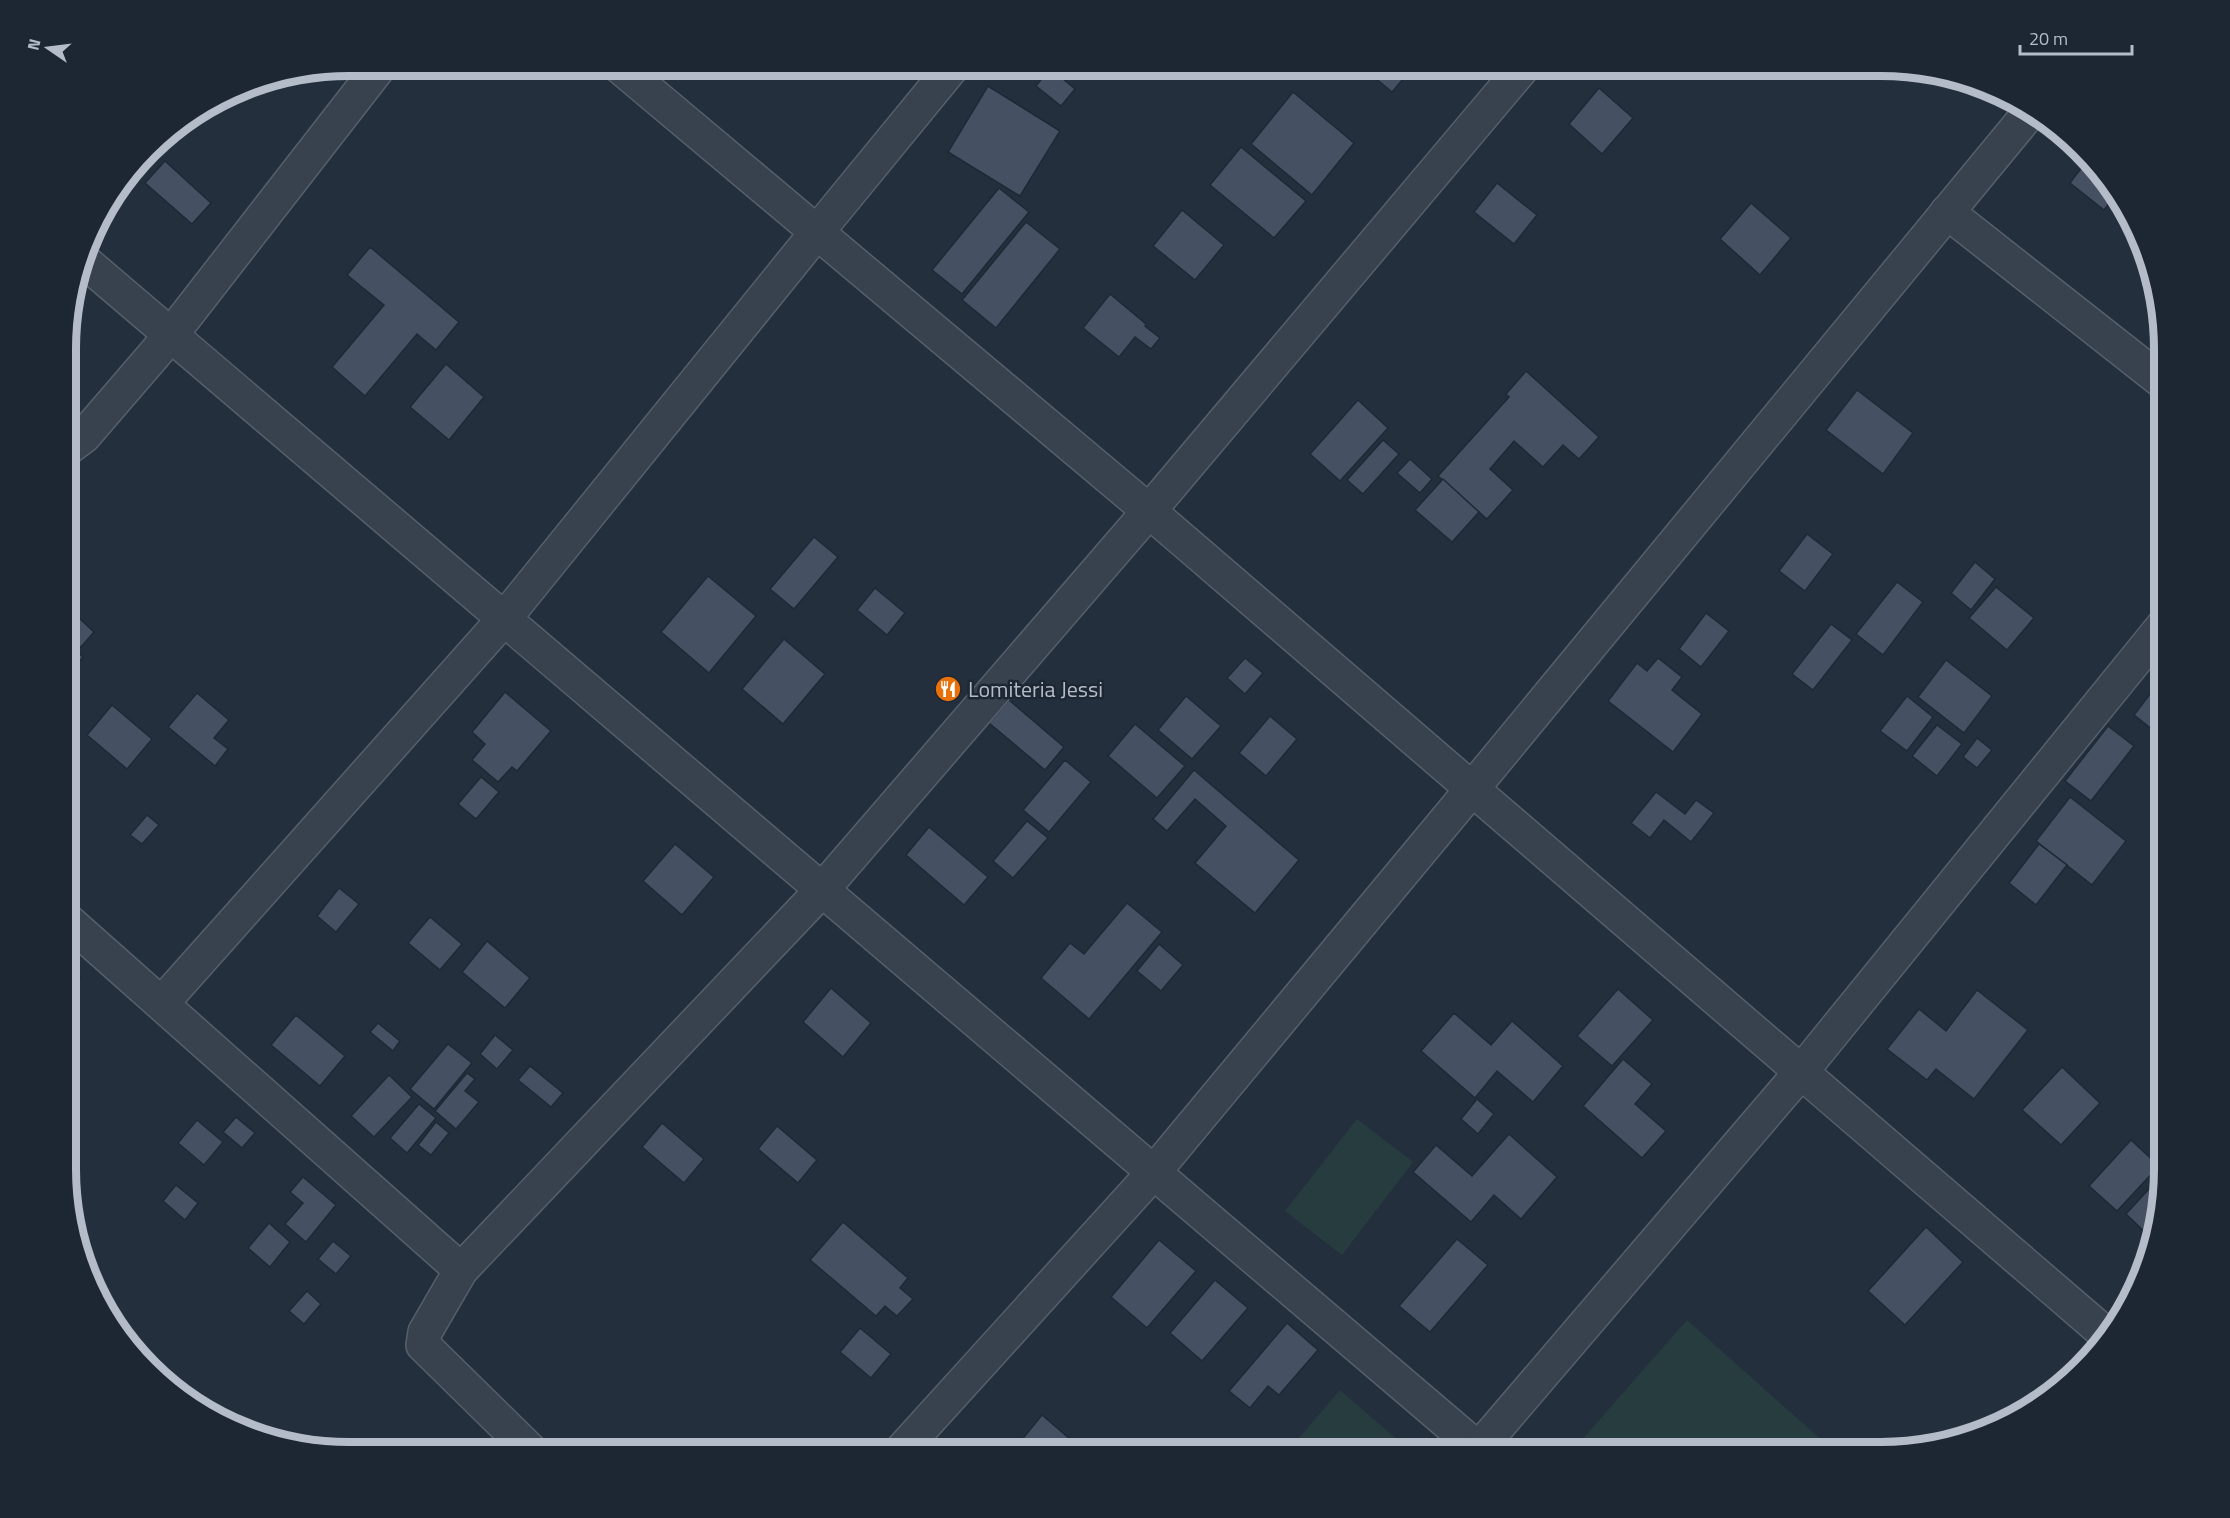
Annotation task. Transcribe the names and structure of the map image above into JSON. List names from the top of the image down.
{
  "places": {
    "restaurant": ["Lomiteria Jessi"]
  },
  "scale_bar": "20 m",
  "north": "left"
}
